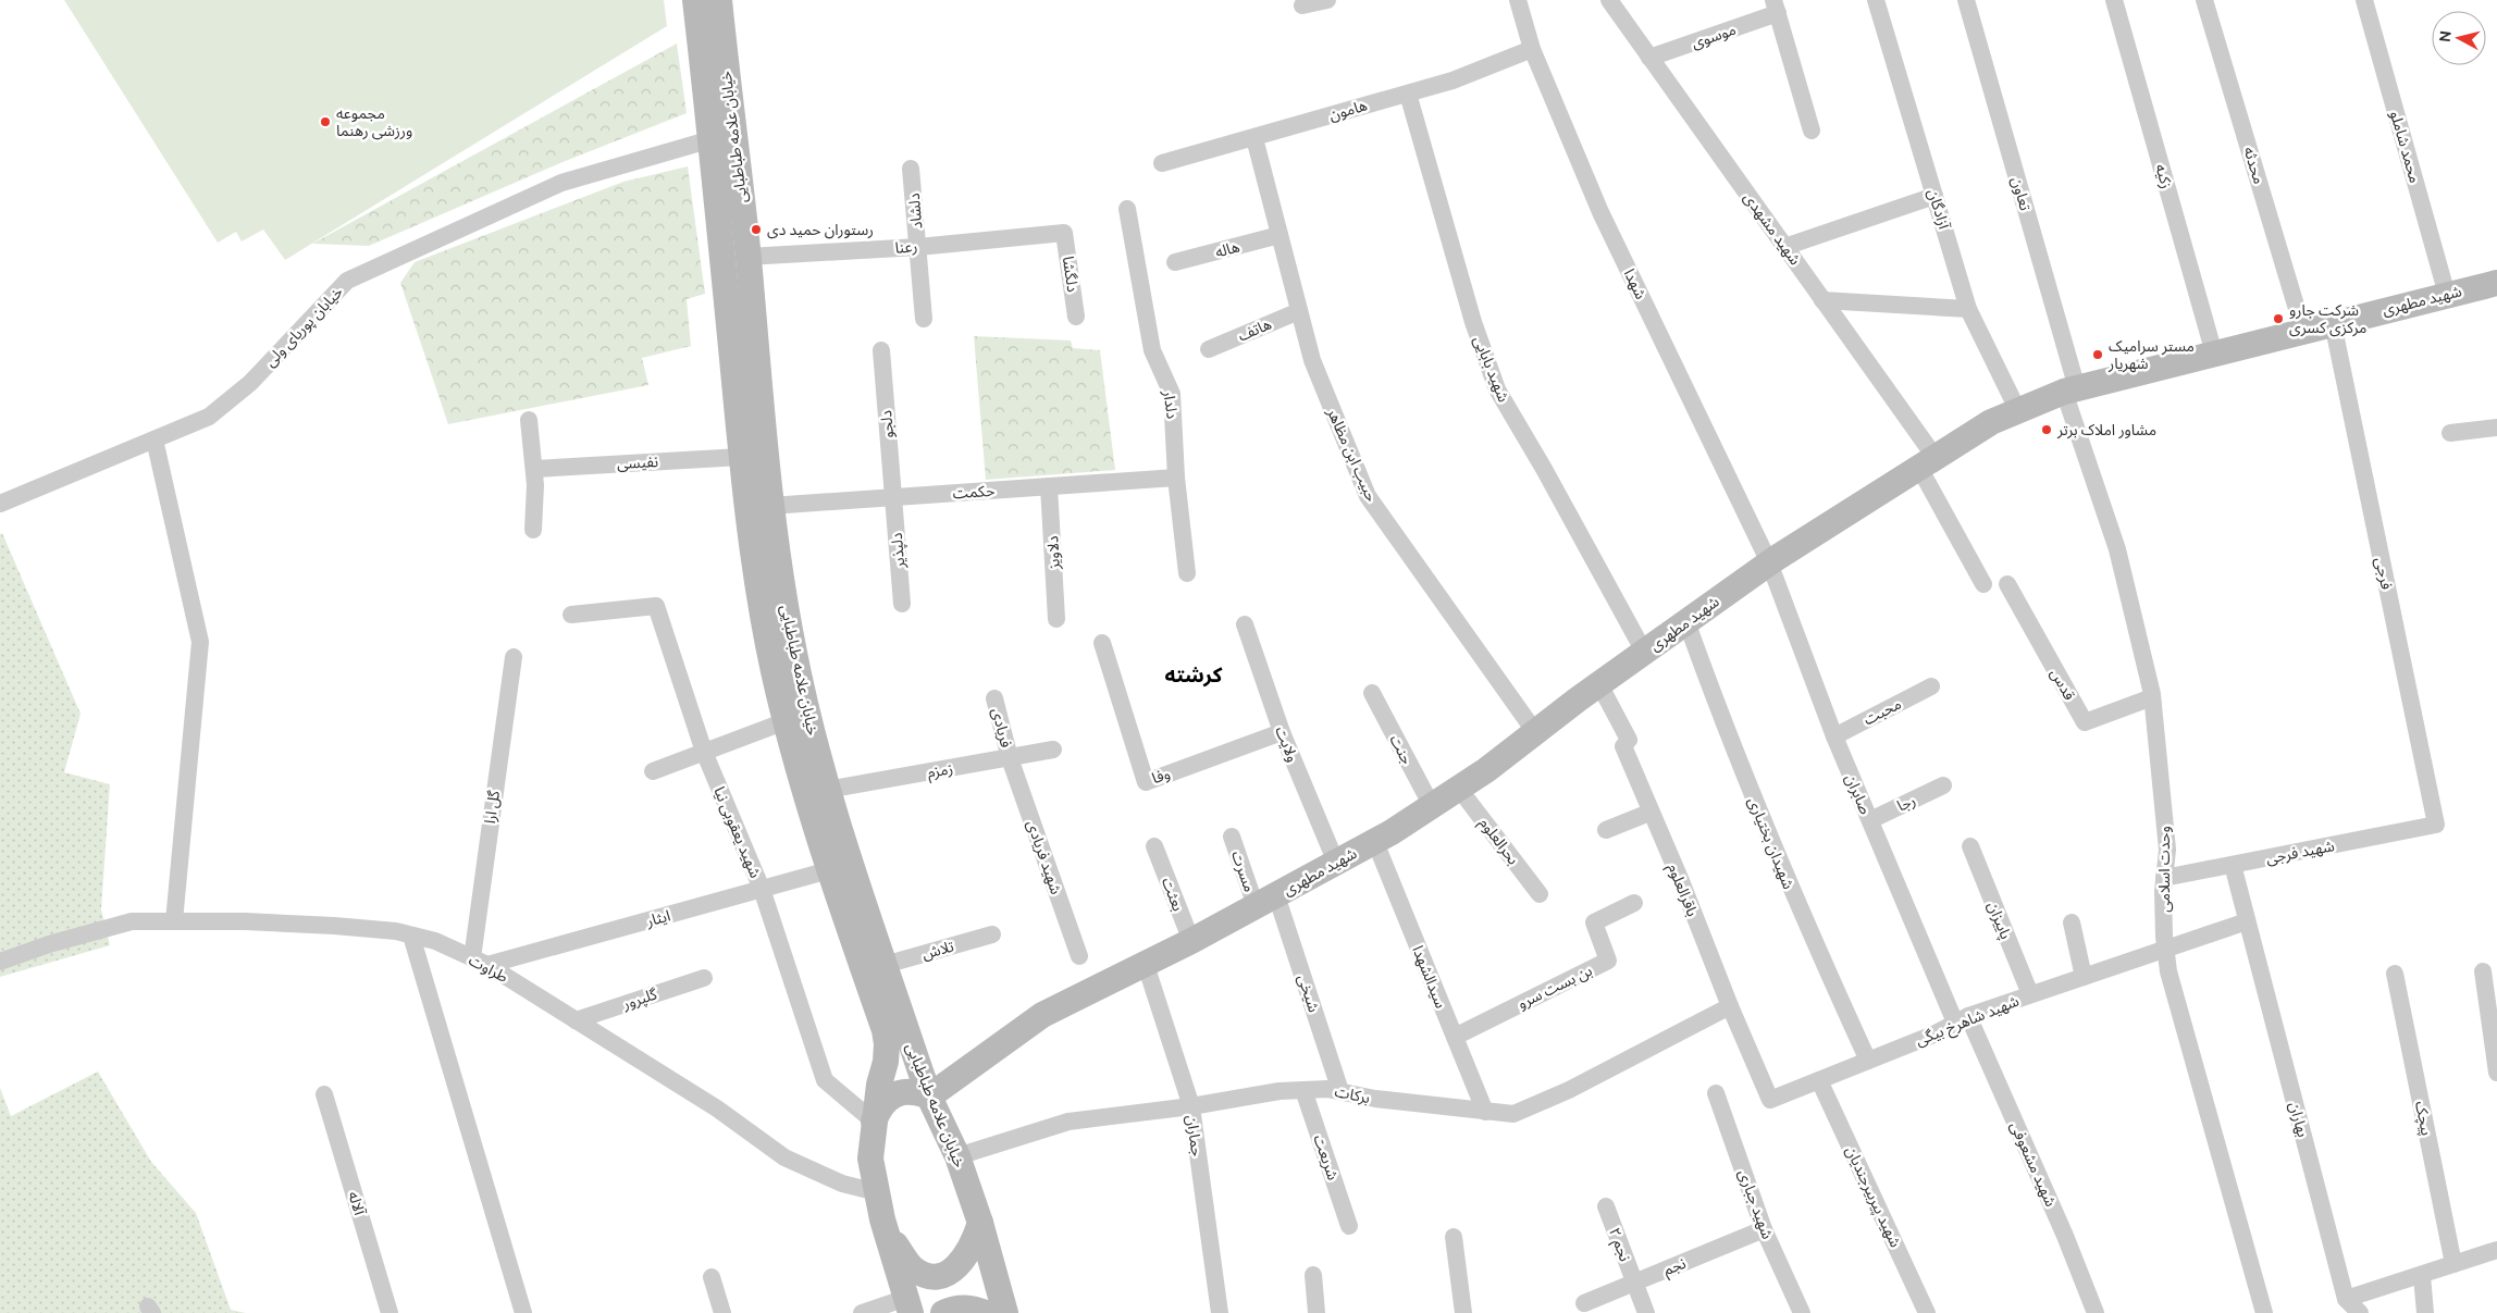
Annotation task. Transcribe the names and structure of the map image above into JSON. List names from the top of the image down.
{
  "streets": {
    "street": [
      "موسوی",
      "هامون",
      "خیابان علامه طباطبایی",
      "محمد شاملو",
      "محدثه",
      "زکیه",
      "تعاون",
      "آزادگان",
      "دلشاد",
      "شهید مشهدی",
      "رعنا",
      "هاله",
      "دلگشا",
      "شهدا",
      "شهید مطهری",
      "خیابان پوریای ولی",
      "هاتف",
      "شهید بابایی",
      "دلدار",
      "دلجو",
      "حبیب ابن مظاهر",
      "نفیسی",
      "حکمت",
      "دلپذیر",
      "دلاویز",
      "فرجی",
      "قدس",
      "محبت",
      "فریادی",
      "ولایت",
      "جنت",
      "زمزم",
      "وفا",
      "صابران",
      "رجا",
      "گل ارا",
      "شهید یعقوبی نیا",
      "بحرالعلوم",
      "شهیدان بختیاری",
      "شهید فرجی",
      "شهید فریادی",
      "وحدت اسلامی",
      "مسرت",
      "باقرالعلوم",
      "بعثت",
      "ایثار",
      "پاییزان",
      "تلاش",
      "طراوت",
      "سیدالشهدا",
      "بن بست سرو",
      "شیخی",
      "گلپرور",
      "شهید شاهرخ بیگی",
      "برکات",
      "پیچک",
      "بهاران",
      "جماران",
      "شریعت",
      "شهید مشعوفی",
      "شهید پیربیرجندیان",
      "آلاله",
      "شهید جباری",
      "نجم ۲",
      "نجم"
    ]
  },
  "crossings": [
    ["موسوی", "شهید مشهدی"],
    ["هامون", "شهدا"],
    ["هامون", "شهید بابایی"],
    ["هامون", "حبیب ابن مظاهر"],
    ["خیابان علامه طباطبایی", "رعنا"],
    ["خیابان علامه طباطبایی", "شهید مطهری"],
    ["خیابان علامه طباطبایی", "خیابان پوریای ولی"],
    ["خیابان علامه طباطبایی", "نفیسی"],
    ["خیابان علامه طباطبایی", "حکمت"],
    ["خیابان علامه طباطبایی", "زمزم"],
    ["خیابان علامه طباطبایی", "شهید یعقوبی نیا"],
    ["خیابان علامه طباطبایی", "ایثار"],
    ["خیابان علامه طباطبایی", "تلاش"],
    ["خیابان علامه طباطبایی", "طراوت"],
    ["خیابان علامه طباطبایی", "برکات"],
    ["محمد شاملو", "شهید مطهری"],
    ["محدثه", "شهید مطهری"],
    ["زکیه", "شهید مطهری"],
    ["تعاون", "شهید مطهری"],
    ["تعاون", "وحدت اسلامی"],
    ["آزادگان", "شهید مطهری"],
    ["دلشاد", "رعنا"],
    ["شهید مشهدی", "شهید مطهری"],
    ["رعنا", "دلگشا"],
    ["هاله", "حبیب ابن مظاهر"],
    ["شهدا", "شهید مطهری"],
    ["شهدا", "صابران"],
    ["شهید مطهری", "شهید بابایی"],
    ["شهید مطهری", "حبیب ابن مظاهر"],
    ["شهید مطهری", "فرجی"],
    ["شهید مطهری", "ولایت"],
    ["شهید مطهری", "جنت"],
    ["شهید مطهری", "صابران"],
    ["شهید مطهری", "بحرالعلوم"],
    ["شهید مطهری", "شهیدان بختیاری"],
    ["شهید مطهری", "وحدت اسلامی"],
    ["شهید مطهری", "مسرت"],
    ["شهید مطهری", "باقرالعلوم"],
    ["شهید مطهری", "بعثت"],
    ["شهید مطهری", "سیدالشهدا"],
    ["شهید مطهری", "شیخی"],
    ["شهید مطهری", "جماران"],
    ["هاتف", "حبیب ابن مظاهر"],
    ["دلدار", "حکمت"],
    ["دلجو", "حکمت"],
    ["دلجو", "دلپذیر"],
    ["حکمت", "دلپذیر"],
    ["حکمت", "دلاویز"],
    ["فرجی", "شهید فرجی"],
    ["قدس", "وحدت اسلامی"],
    ["محبت", "صابران"],
    ["فریادی", "زمزم"],
    ["فریادی", "شهید فریادی"],
    ["ولایت", "وفا"],
    ["زمزم", "شهید فریادی"],
    ["صابران", "رجا"],
    ["صابران", "شهید شاهرخ بیگی"],
    ["صابران", "شهید مشعوفی"],
    ["گل ارا", "ایثار"],
    ["گل ارا", "طراوت"],
    ["شهید یعقوبی نیا", "ایثار"],
    ["شهیدان بختیاری", "شهید شاهرخ بیگی"],
    ["شهید فرجی", "وحدت اسلامی"],
    ["شهید فرجی", "بهاران"],
    ["وحدت اسلامی", "شهید شاهرخ بیگی"],
    ["مسرت", "شیخی"],
    ["باقرالعلوم", "شهید شاهرخ بیگی"],
    ["باقرالعلوم", "برکات"],
    ["ایثار", "طراوت"],
    ["پاییزان", "شهید شاهرخ بیگی"],
    ["طراوت", "گلپرور"],
    ["سیدالشهدا", "بن بست سرو"],
    ["سیدالشهدا", "برکات"],
    ["شیخی", "برکات"],
    ["شهید شاهرخ بیگی", "بهاران"],
    ["شهید شاهرخ بیگی", "شهید مشعوفی"],
    ["شهید شاهرخ بیگی", "شهید پیربیرجندیان"],
    ["برکات", "جماران"],
    ["برکات", "شریعت"],
    ["شهید جباری", "نجم"],
    ["نجم ۲", "نجم"]
  ],
  "districts": ["کرشته"],
  "places": [
    "مجموعه ورزشی رهنما",
    "رستوران حمید دی",
    "شرکت جارو مرکزی کسری",
    "مستر سرامیک شهریار",
    "مشاور املاک برتر"
  ],
  "north": "left"
}
